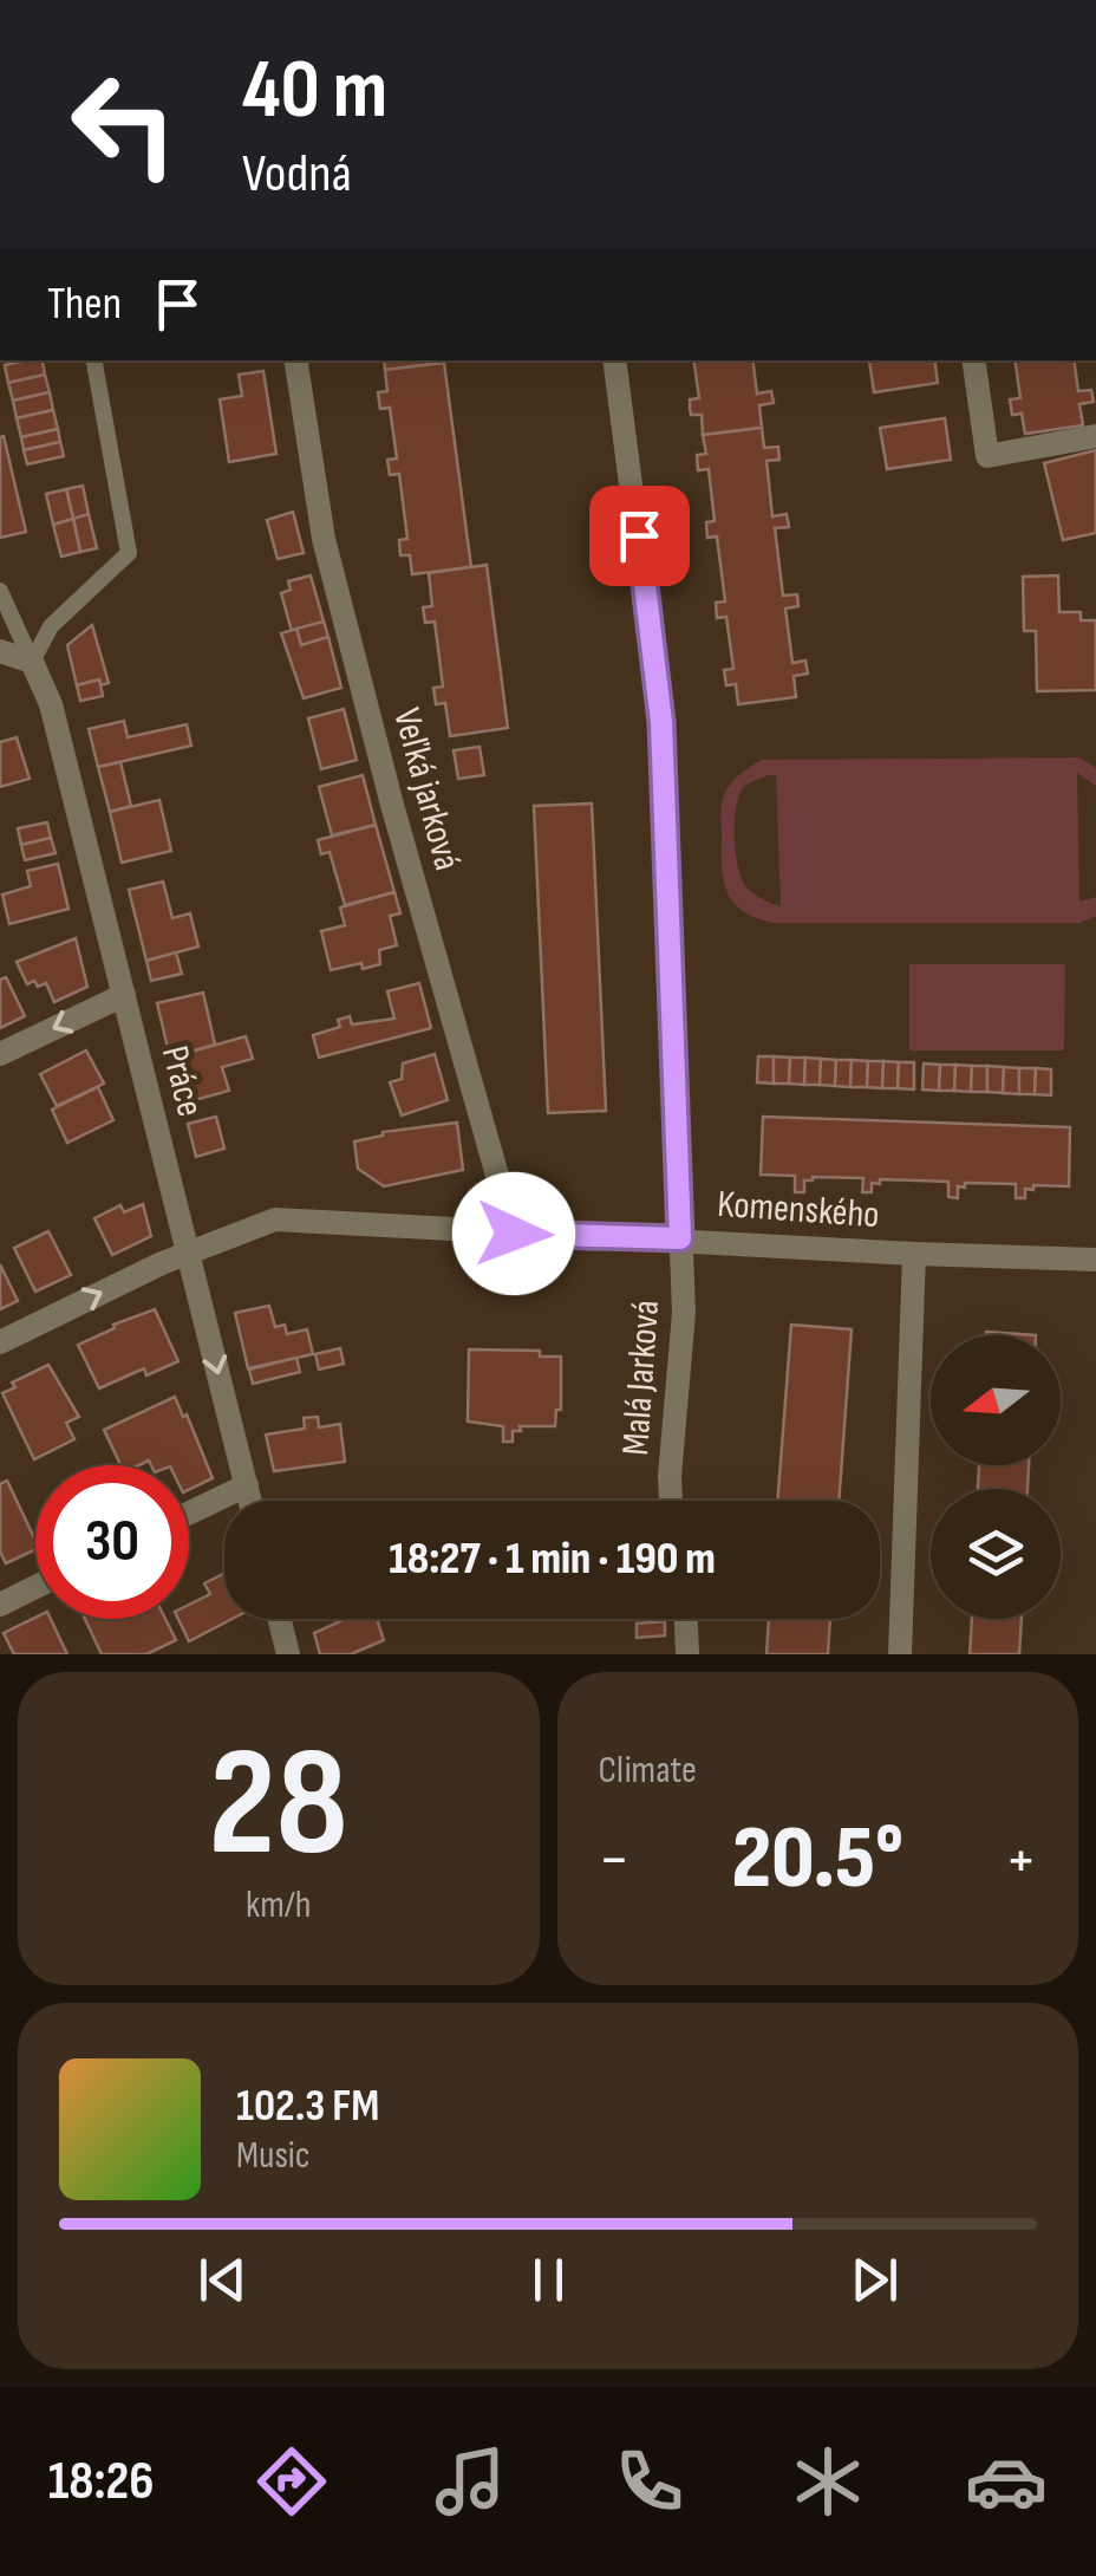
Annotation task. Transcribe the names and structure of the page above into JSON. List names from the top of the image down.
{
  "streets": {
    "street": [
      "Veľká jarková",
      "Práce",
      "Komenského",
      "Malá Jarková"
    ]
  },
  "crossings": [
    ["Veľká jarková", "Komenského"],
    ["Práce", "Komenského"],
    ["Komenského", "Malá Jarková"]
  ],
  "north": "left",
  "page": {
    "turn": ["40 m", "Vodná"],
    "then": "Then",
    "limit": "30",
    "trip": "18:27 · 1 min · 190 m",
    "tile": [
      ["28", "km/h"],
      "Climate"
    ],
    "heat": ["−", "20.5°", "+"],
    "song": ["102.3 FM", "Music"],
    "tabs": "18:26"
  }
}
